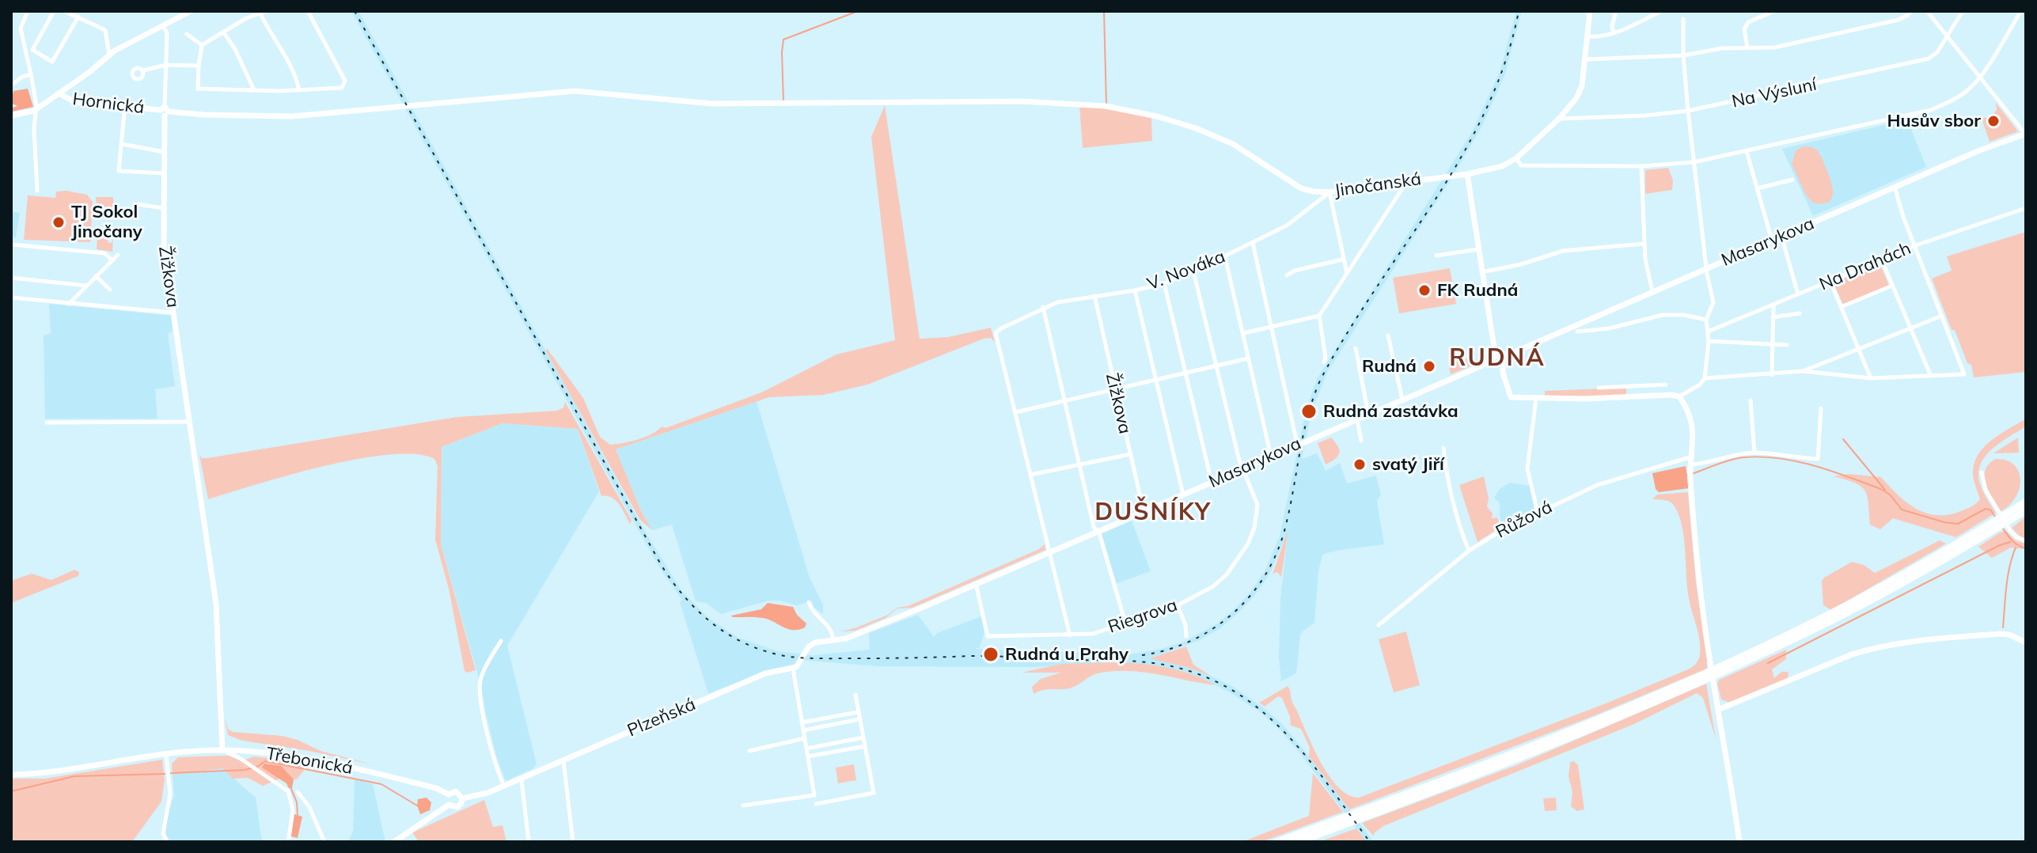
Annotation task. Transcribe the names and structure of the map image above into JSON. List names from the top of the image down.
{
  "streets": {
    "street": [
      "Na Výsluní",
      "Hornická",
      "Jinočanská",
      "Masarykova",
      "Na Drahách",
      "V. Nováka",
      "Žižkova",
      "Růžová",
      "Riegrova",
      "Plzeňská",
      "Třebonická"
    ]
  },
  "crossings": [
    ["Hornická", "Jinočanská"],
    ["Hornická", "Žižkova"],
    ["Jinočanská", "V. Nováka"],
    ["Masarykova", "Žižkova"],
    ["Masarykova", "Riegrova"],
    ["V. Nováka", "Žižkova"],
    ["V. Nováka", "Riegrova"],
    ["Žižkova", "Třebonická"],
    ["Plzeňská", "Třebonická"]
  ],
  "districts": ["RUDNÁ", "DUŠNÍKY"],
  "places": [
    "Husův sbor",
    "TJ Sokol Jinočany",
    "FK Rudná",
    "Rudná",
    "Rudná zastávka",
    "svatý Jiří",
    "Rudná u Prahy"
  ]
}
